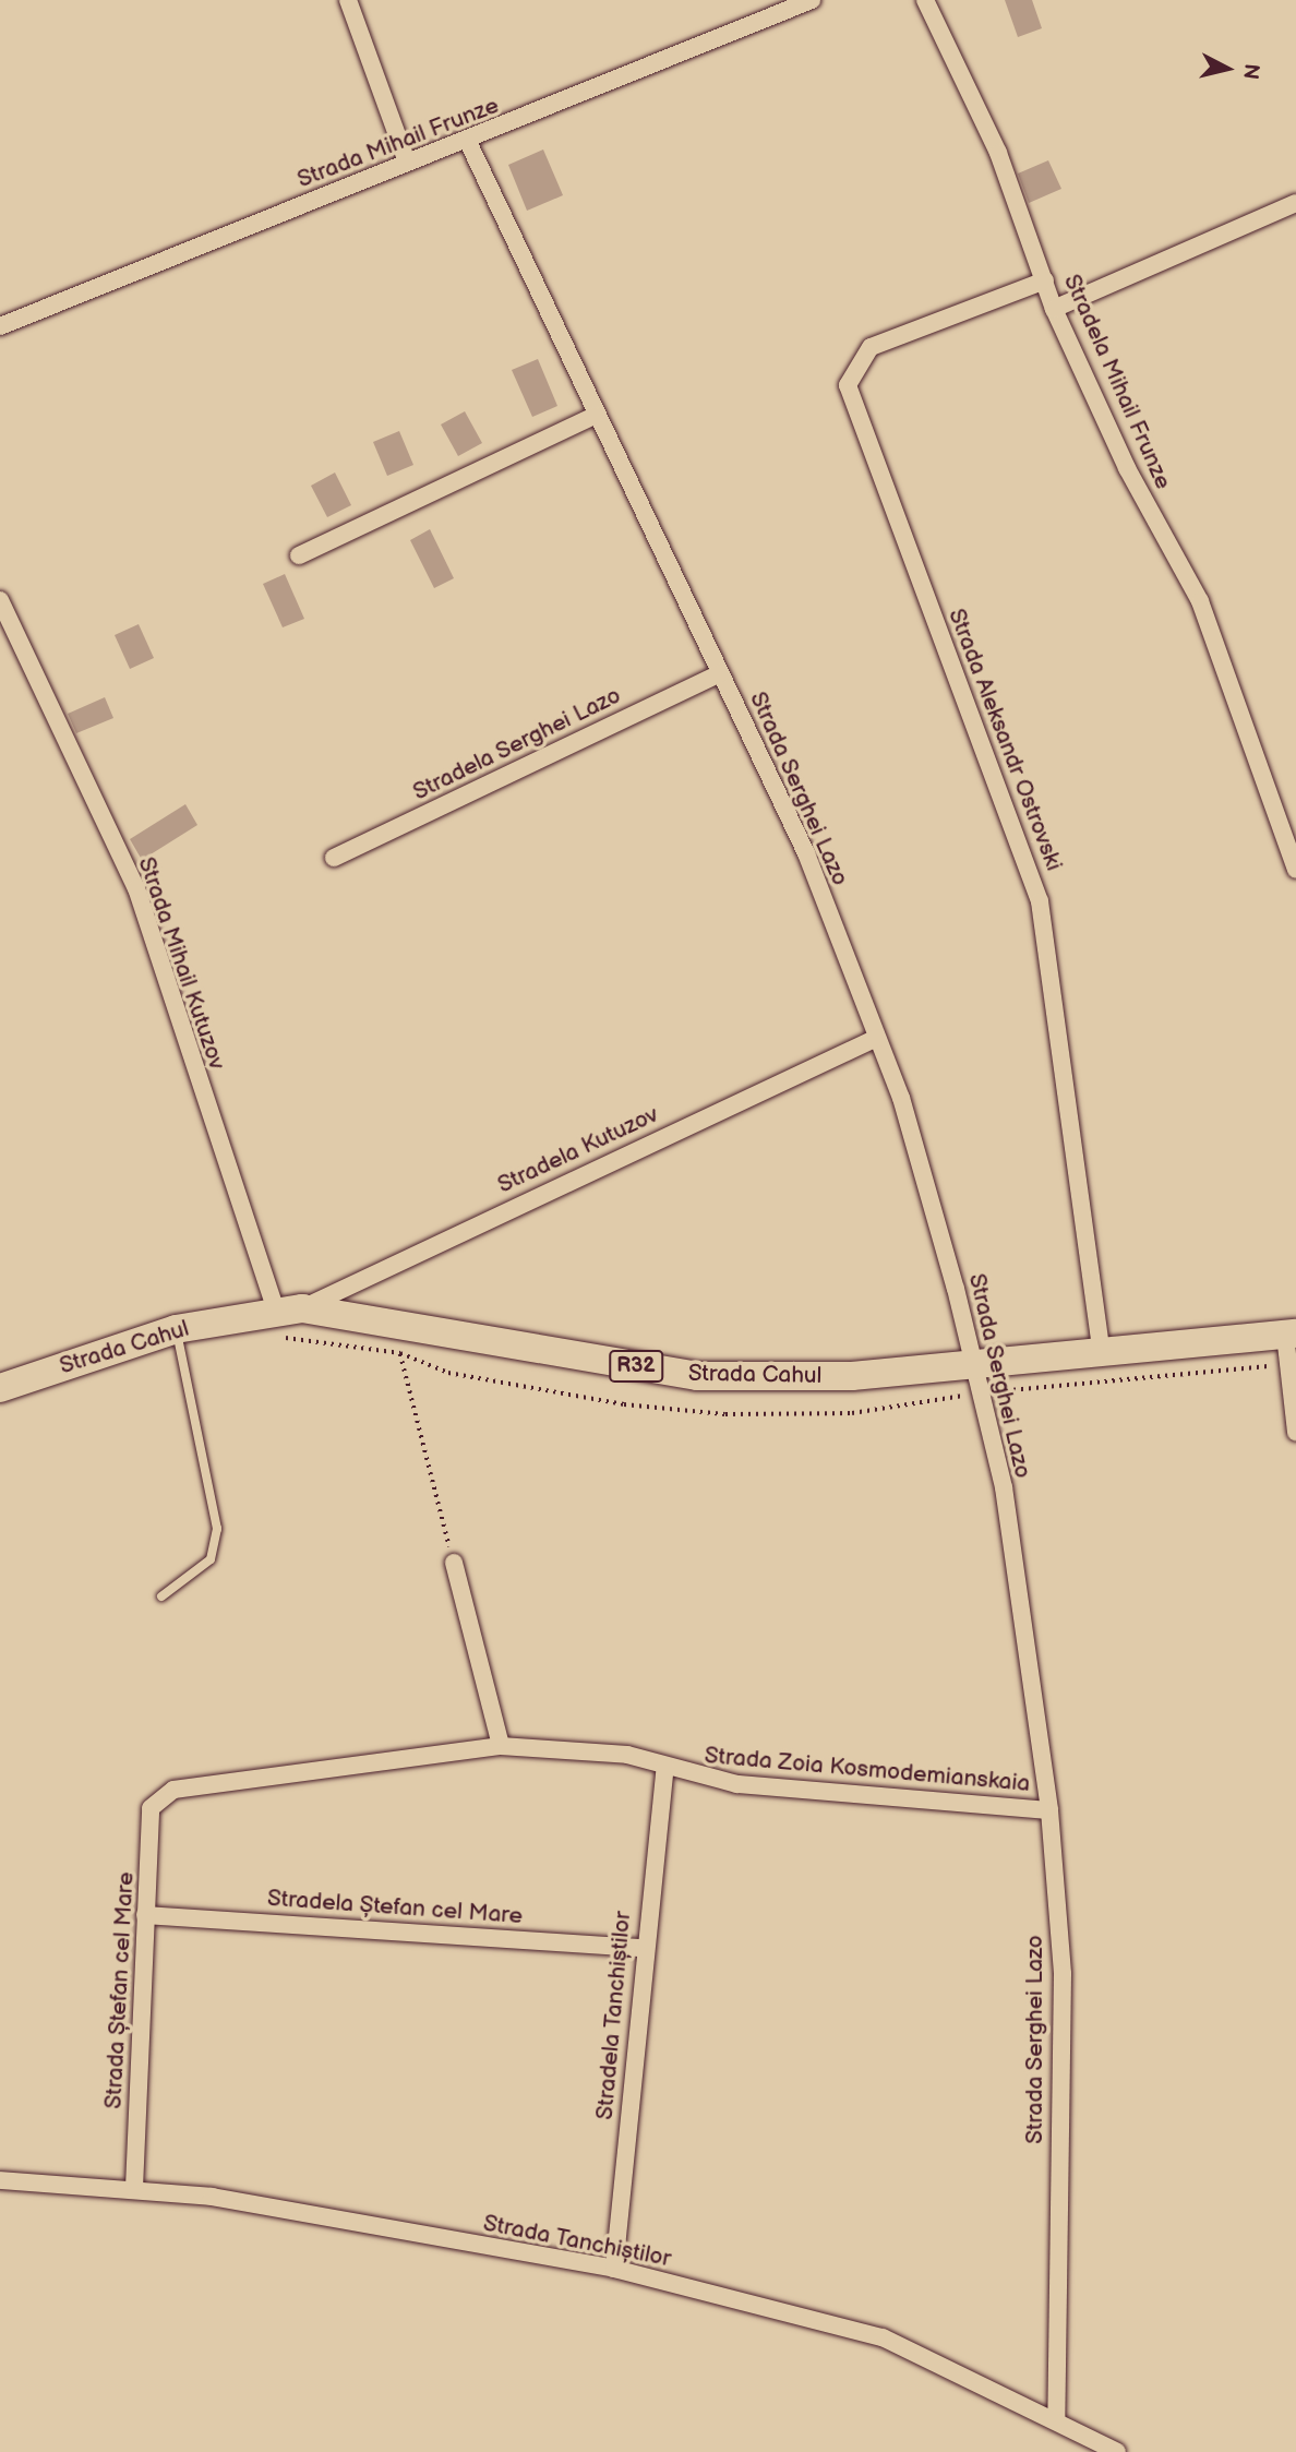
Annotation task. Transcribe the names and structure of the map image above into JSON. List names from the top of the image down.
{
  "streets": {
    "main road": ["Strada Cahul", "R32"],
    "street": [
      "Strada Mihail Frunze",
      "Stradela Mihail Frunze",
      "Strada Aleksandr Ostrovski",
      "Stradela Serghei Lazo",
      "Strada Serghei Lazo",
      "Strada Mihail Kutuzov",
      "Stradela Kutuzov",
      "Strada Zoia Kosmodemianskaia",
      "Stradela Ștefan cel Mare",
      "Strada Ștefan cel Mare",
      "Stradela Tanchiștilor",
      "Strada Tanchiștilor"
    ]
  },
  "crossings": [
    ["Strada Mihail Frunze", "Strada Serghei Lazo"],
    ["Stradela Mihail Frunze", "Strada Aleksandr Ostrovski"],
    ["Strada Aleksandr Ostrovski", "Strada Cahul"],
    ["Stradela Serghei Lazo", "Strada Serghei Lazo"],
    ["Strada Serghei Lazo", "Stradela Kutuzov"],
    ["Strada Serghei Lazo", "Strada Cahul"],
    ["Strada Serghei Lazo", "Strada Zoia Kosmodemianskaia"],
    ["Strada Serghei Lazo", "Strada Tanchiștilor"],
    ["Strada Mihail Kutuzov", "Stradela Kutuzov"],
    ["Strada Mihail Kutuzov", "Strada Cahul"],
    ["Stradela Kutuzov", "Strada Cahul"],
    ["Strada Zoia Kosmodemianskaia", "Strada Ștefan cel Mare"],
    ["Strada Zoia Kosmodemianskaia", "Stradela Tanchiștilor"],
    ["Stradela Ștefan cel Mare", "Strada Ștefan cel Mare"],
    ["Stradela Ștefan cel Mare", "Stradela Tanchiștilor"],
    ["Strada Ștefan cel Mare", "Strada Tanchiștilor"],
    ["Stradela Tanchiștilor", "Strada Tanchiștilor"]
  ],
  "north": "right"
}
